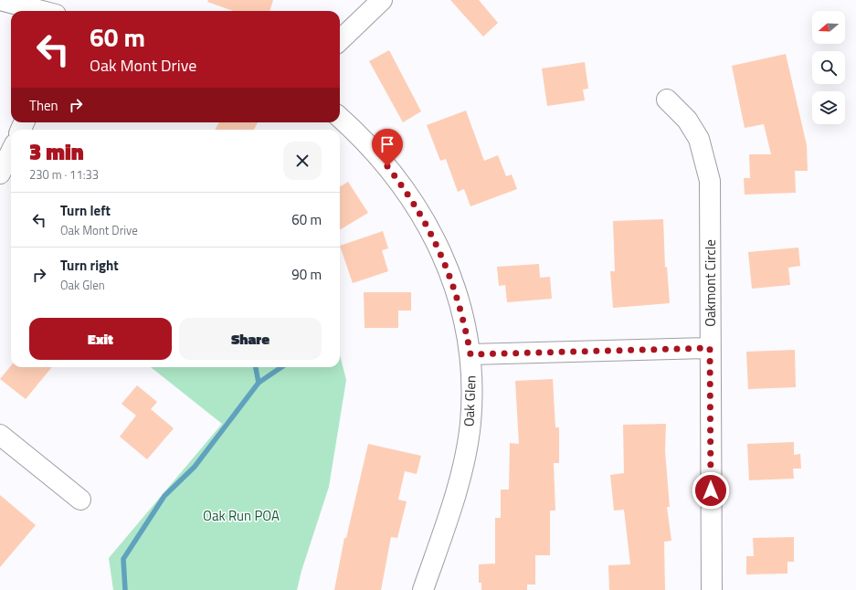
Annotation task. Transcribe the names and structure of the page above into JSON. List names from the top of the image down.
{
  "streets": {
    "street": ["Oakmont Circle", "Oak Glen"]
  },
  "parks": ["Oak Run POA"],
  "north": "left",
  "page": {
    "turn": ["60 m", "Oak Mont Drive"],
    "then": "Then",
    "heading": ["3 min", "230 m · 11:33"],
    "list": [
      {
        "name": "Turn left",
        "note": "Oak Mont Drive",
        "value": "60 m"
      },
      {
        "name": "Turn right",
        "note": "Oak Glen",
        "value": "90 m"
      }
    ],
    "buttons": ["Exit", "Share"]
  }
}
